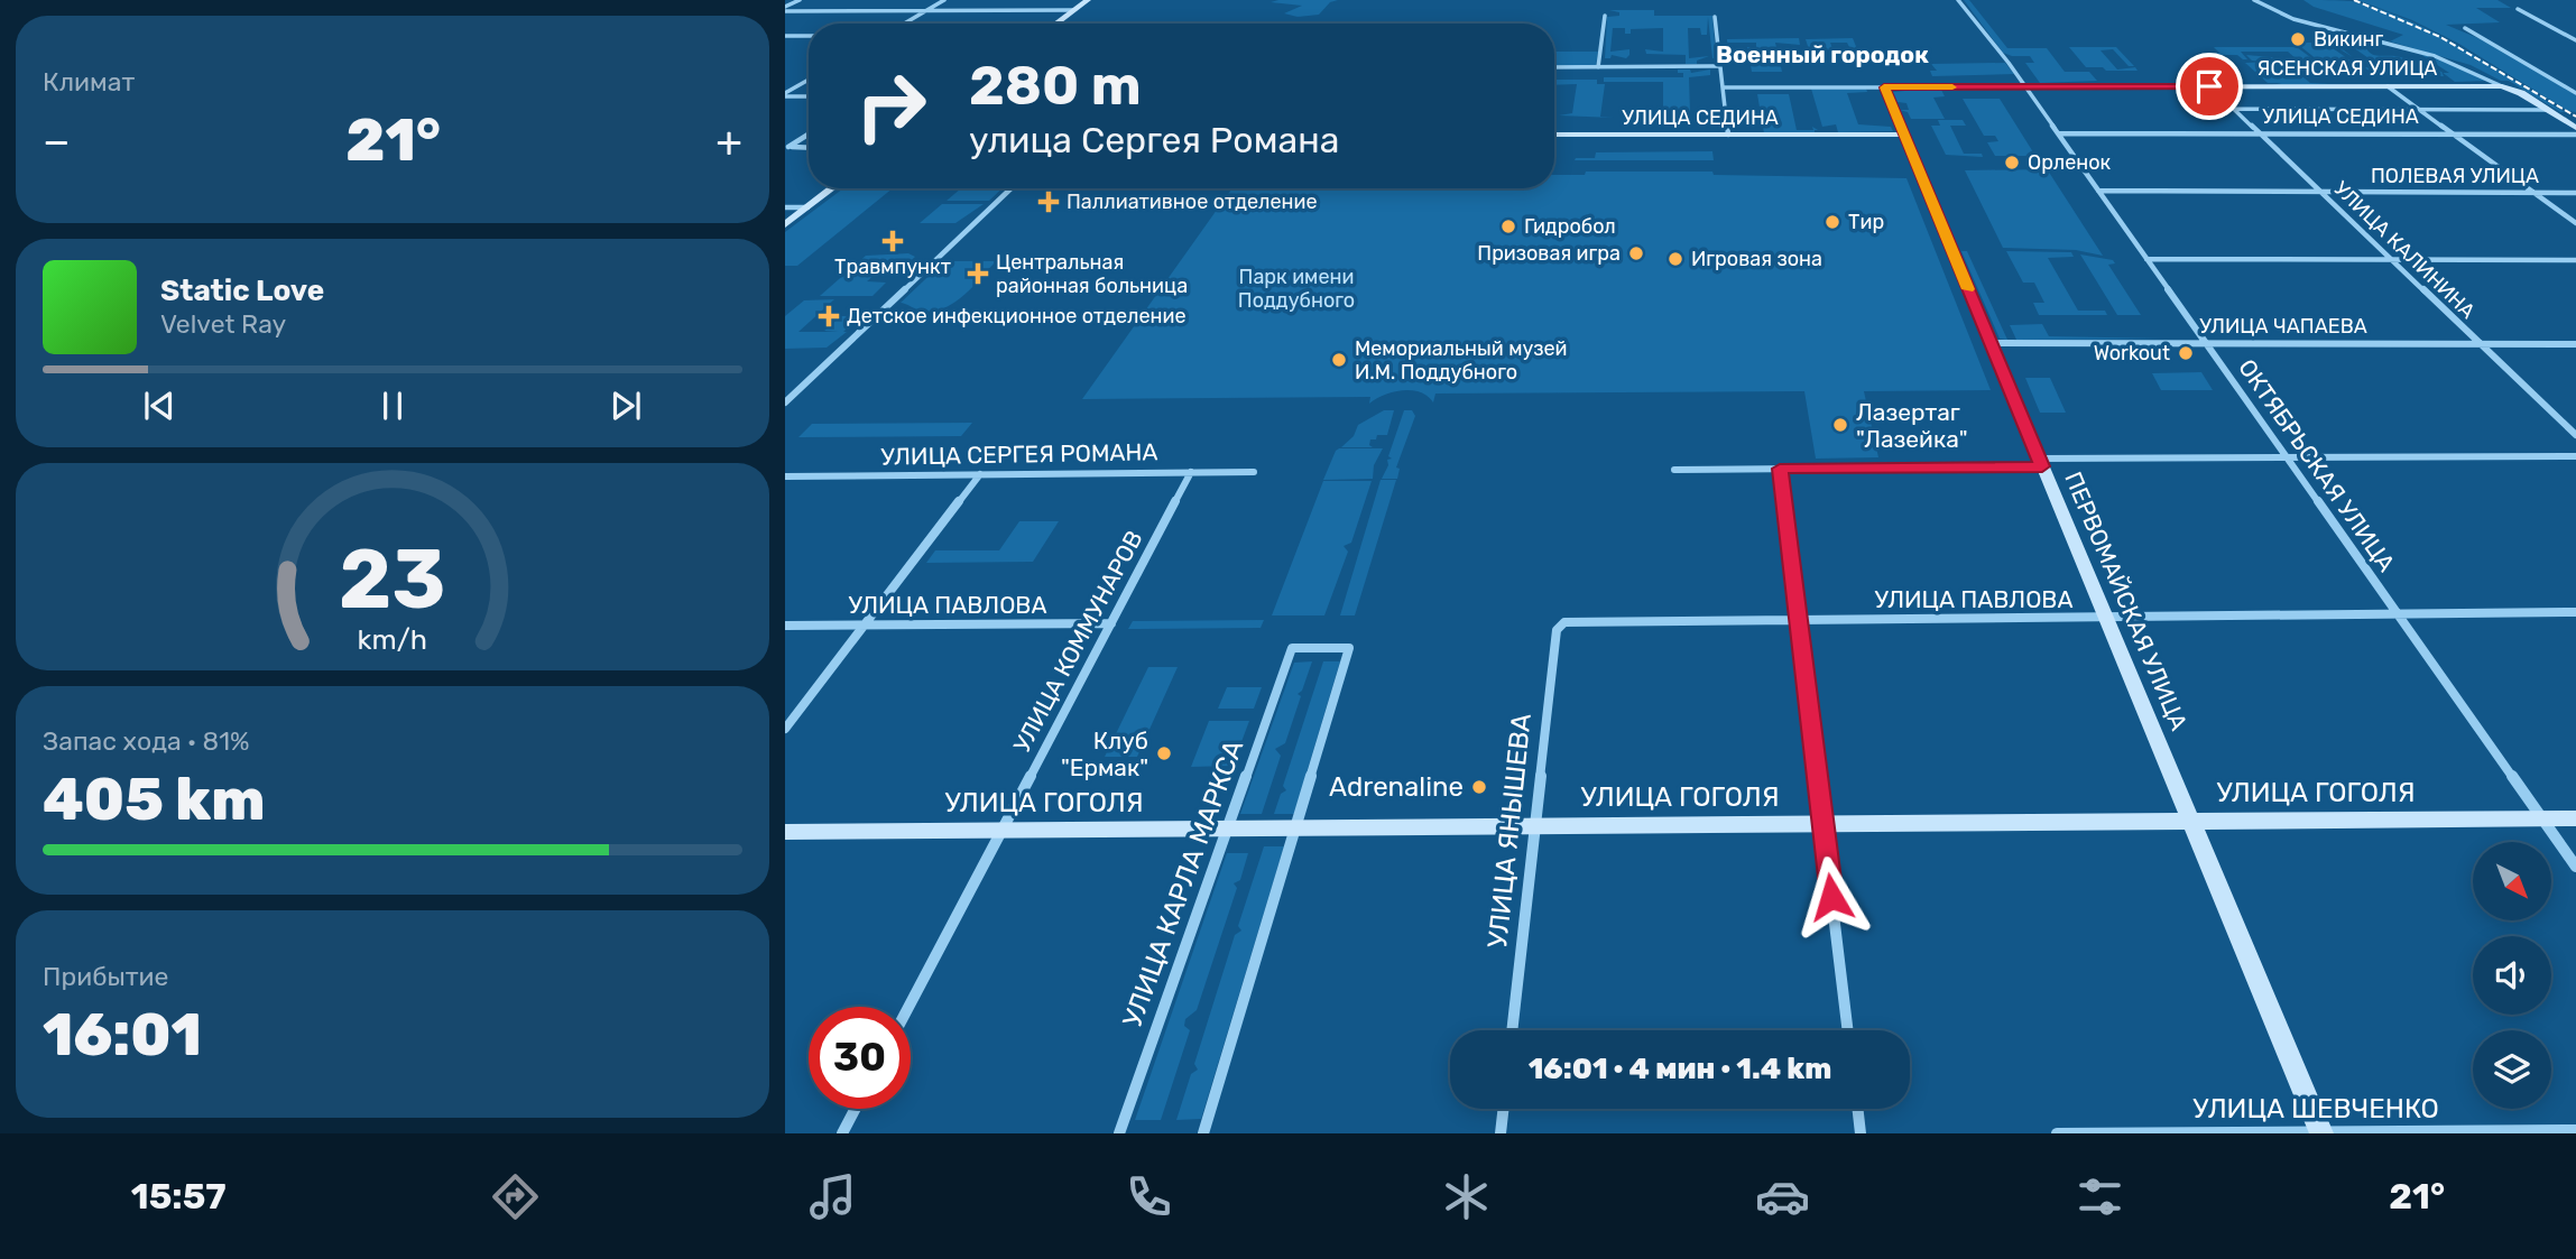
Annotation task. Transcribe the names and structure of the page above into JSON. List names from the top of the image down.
{
  "streets": {
    "street": [
      "ЯСЕНСКАЯ УЛИЦА",
      "УЛИЦА СЕДИНА",
      "ПОЛЕВАЯ УЛИЦА",
      "УЛИЦА КАЛИНИНА",
      "УЛИЦА ЧАПАЕВА",
      "УЛИЦА СЕРГЕЯ РОМАНА",
      "ОКТЯБРЬСКАЯ УЛИЦА",
      "УЛИЦА ПАВЛОВА",
      "ПЕРВОМАЙСКАЯ УЛИЦА",
      "УЛИЦА КОММУНАРОВ",
      "УЛИЦА ГОГОЛЯ",
      "УЛИЦА ЯНЫШЕВА",
      "УЛИЦА КАРЛА МАРКСА",
      "УЛИЦА ШЕВЧЕНКО"
    ]
  },
  "crossings": [
    ["ЯСЕНСКАЯ УЛИЦА", "УЛИЦА КАЛИНИНА"],
    ["ЯСЕНСКАЯ УЛИЦА", "ОКТЯБРЬСКАЯ УЛИЦА"],
    ["ЯСЕНСКАЯ УЛИЦА", "ПЕРВОМАЙСКАЯ УЛИЦА"],
    ["УЛИЦА СЕДИНА", "УЛИЦА КАЛИНИНА"],
    ["УЛИЦА СЕДИНА", "ОКТЯБРЬСКАЯ УЛИЦА"],
    ["УЛИЦА СЕДИНА", "ПЕРВОМАЙСКАЯ УЛИЦА"],
    ["ПОЛЕВАЯ УЛИЦА", "УЛИЦА КАЛИНИНА"],
    ["ПОЛЕВАЯ УЛИЦА", "ОКТЯБРЬСКАЯ УЛИЦА"],
    ["УЛИЦА КАЛИНИНА", "УЛИЦА ЧАПАЕВА"],
    ["УЛИЦА ЧАПАЕВА", "ОКТЯБРЬСКАЯ УЛИЦА"],
    ["УЛИЦА ЧАПАЕВА", "ПЕРВОМАЙСКАЯ УЛИЦА"],
    ["УЛИЦА СЕРГЕЯ РОМАНА", "УЛИЦА КОММУНАРОВ"],
    ["ОКТЯБРЬСКАЯ УЛИЦА", "УЛИЦА ПАВЛОВА"],
    ["ОКТЯБРЬСКАЯ УЛИЦА", "УЛИЦА ГОГОЛЯ"],
    ["УЛИЦА ПАВЛОВА", "ПЕРВОМАЙСКАЯ УЛИЦА"],
    ["УЛИЦА ПАВЛОВА", "УЛИЦА КОММУНАРОВ"],
    ["УЛИЦА ПАВЛОВА", "УЛИЦА ЯНЫШЕВА"],
    ["ПЕРВОМАЙСКАЯ УЛИЦА", "УЛИЦА ГОГОЛЯ"],
    ["ПЕРВОМАЙСКАЯ УЛИЦА", "УЛИЦА ШЕВЧЕНКО"],
    ["УЛИЦА КОММУНАРОВ", "УЛИЦА ГОГОЛЯ"],
    ["УЛИЦА ГОГОЛЯ", "УЛИЦА ЯНЫШЕВА"],
    ["УЛИЦА ГОГОЛЯ", "УЛИЦА КАРЛА МАРКСА"]
  ],
  "districts": ["Военный городок"],
  "parks": ["Парк имени Поддубного"],
  "places": {
    "other": [
      "Викинг",
      "Орленок",
      "Тир",
      "Гидробол",
      "Призовая игра",
      "Игровая зона",
      "Workout",
      "Мемориальный музей И.М. Поддубного",
      "Лазертаг \"Лазейка\"",
      "Клуб \"Ермак\"",
      "Аdrenaline"
    ],
    "health": [
      "Паллиативное отделение",
      "Травмпункт",
      "Центральная районная больница",
      "Детское инфекционное отделение"
    ]
  },
  "north": "bottom right",
  "page": {
    "tile": [
      "Климат",
      ["Запас хода · 81%", "405 km"],
      ["Прибытие", "16:01"]
    ],
    "turn": ["280 m", "улица Сергея Романа"],
    "heat": ["−", "21°", "+"],
    "song": ["Static Love", "Velvet Ray"],
    "limit": "30",
    "trip": "16:01 · 4 мин · 1.4 km",
    "tabs": ["15:57", "21°"],
    "gauge": ["23", "km/h"]
  }
}
